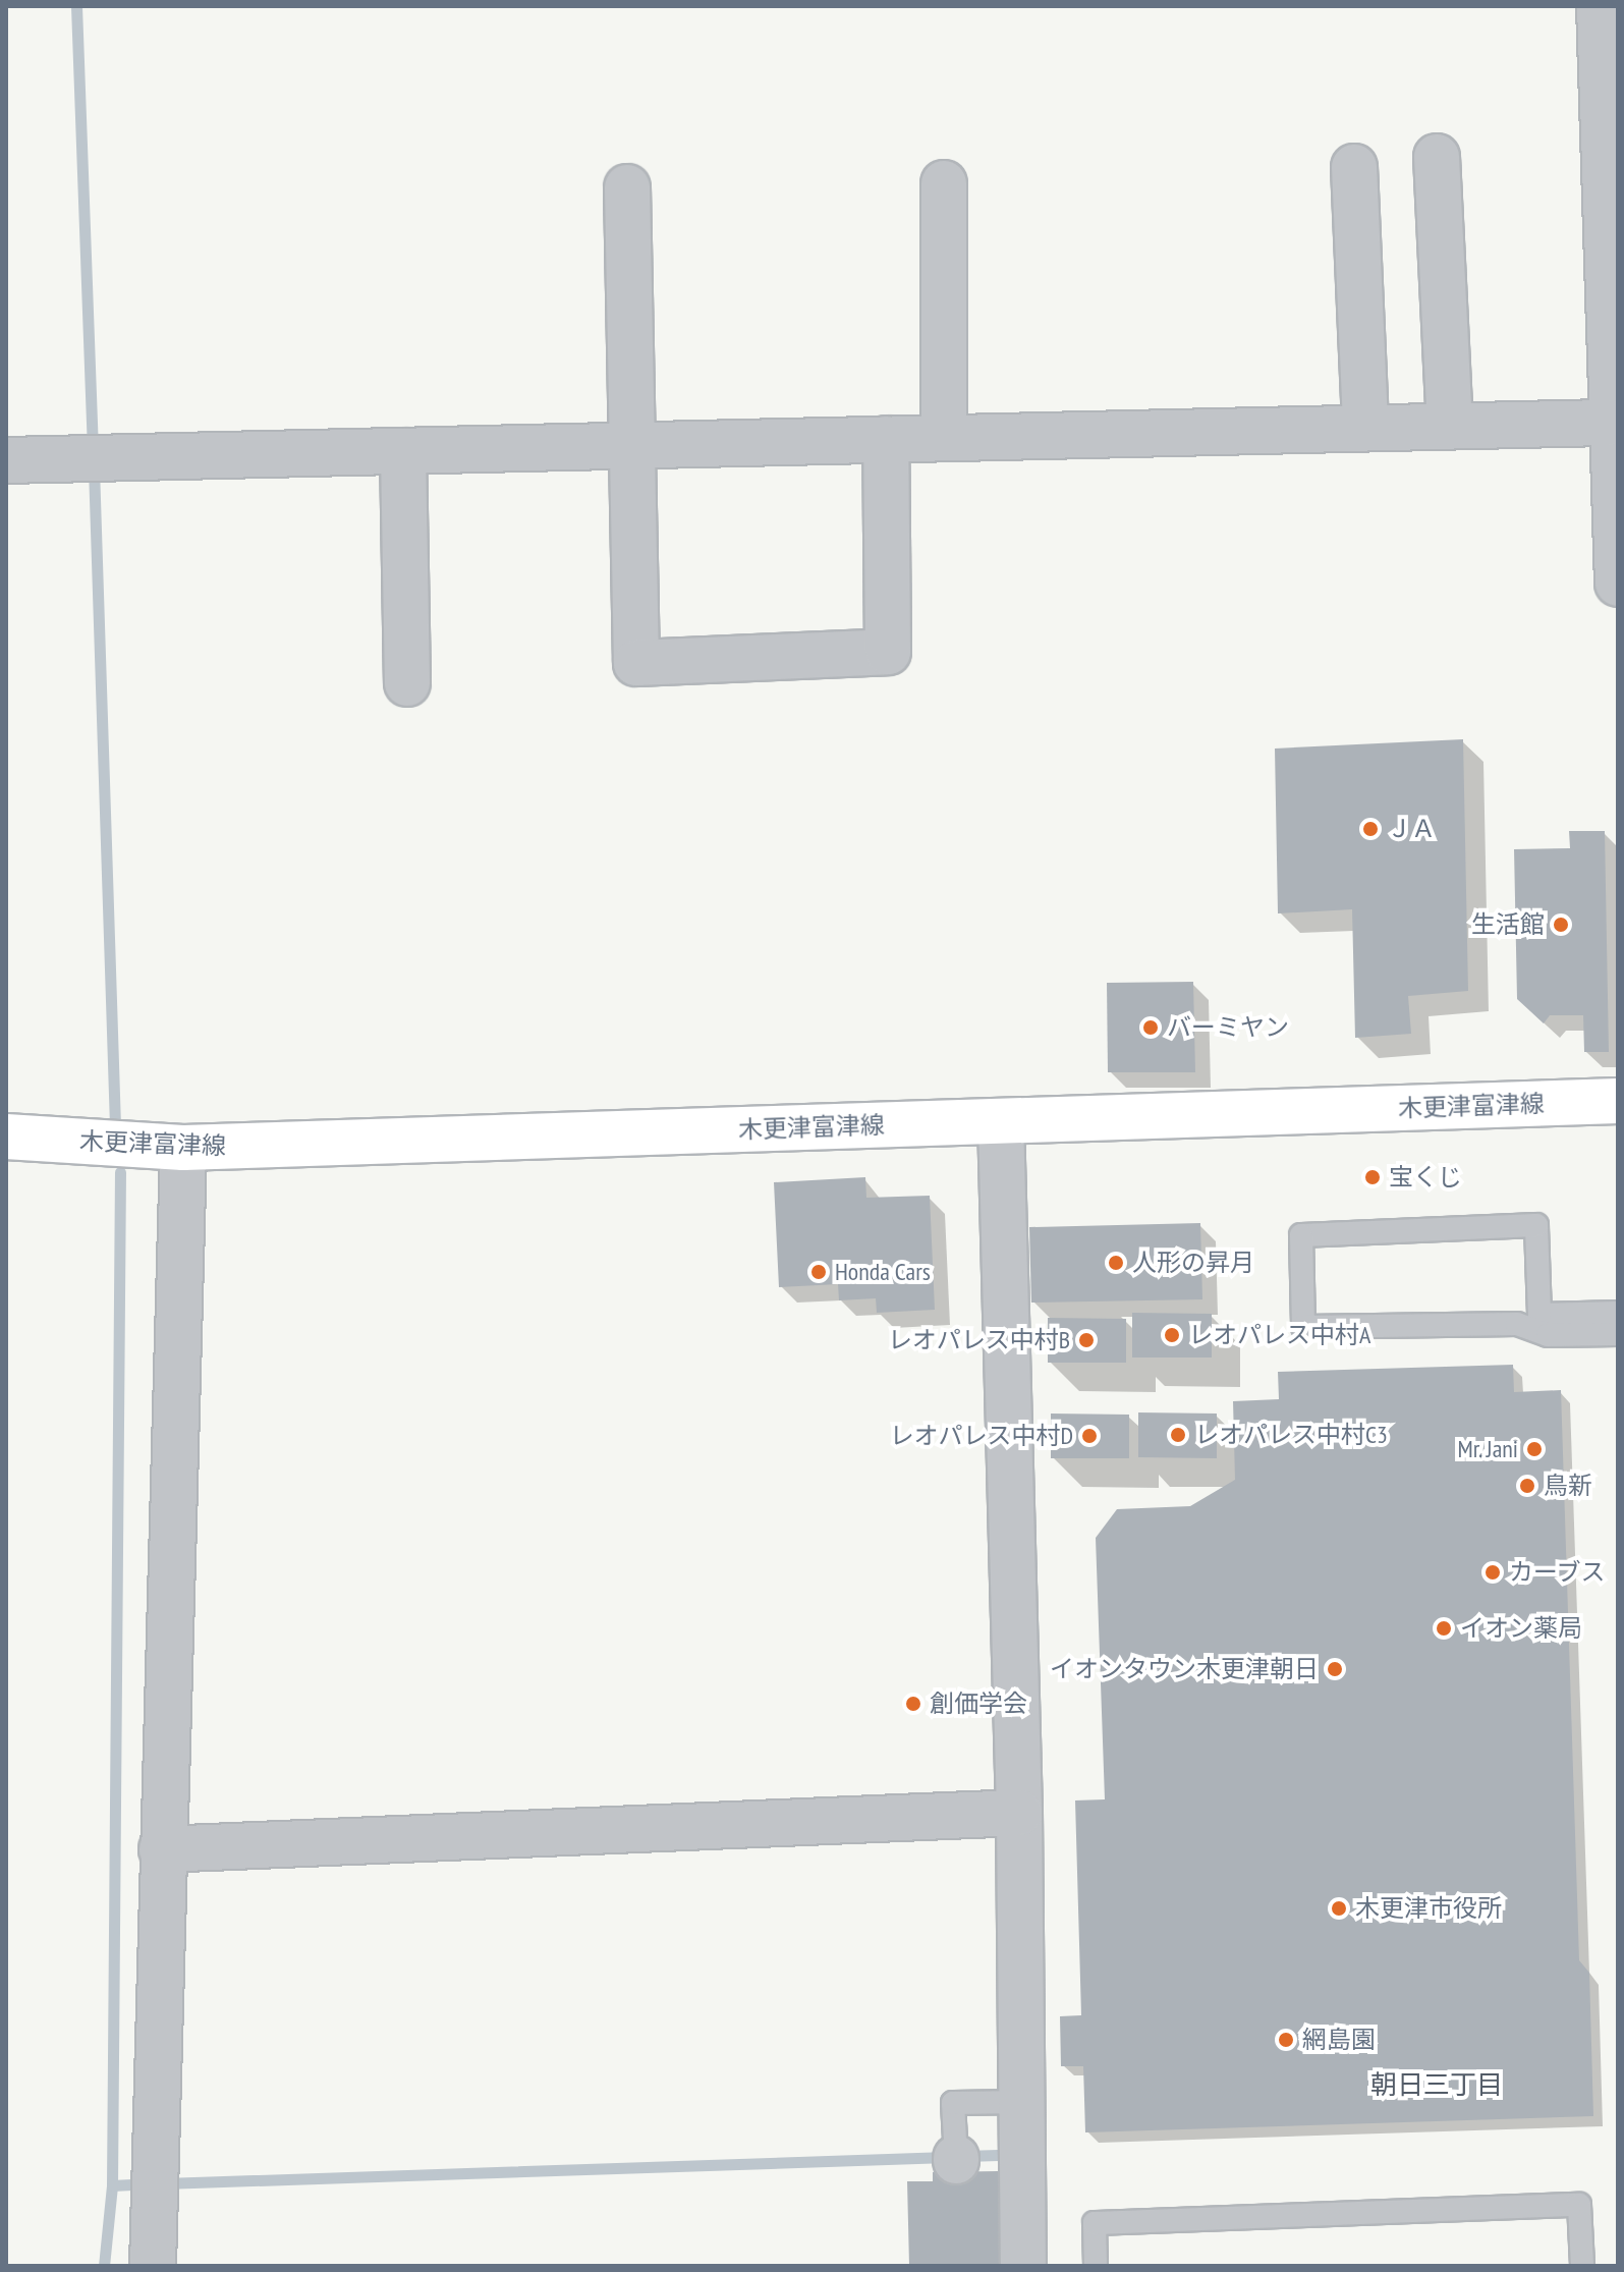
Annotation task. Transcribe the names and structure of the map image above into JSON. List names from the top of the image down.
{
  "streets": {
    "main road": ["木更津富津線"]
  },
  "districts": ["朝日三丁目"],
  "places": [
    "ＪＡ",
    "生活館",
    "バーミヤン",
    "宝くじ",
    "人形の昇月",
    "Honda Cars",
    "レオパレス中村A",
    "レオパレス中村B",
    "レオパレス中村C3",
    "レオパレス中村D",
    "Mr. Jani",
    "鳥新",
    "カーブス",
    "イオン薬局",
    "イオンタウン木更津朝日",
    "創価学会",
    "木更津市役所",
    "網島園"
  ]
}
